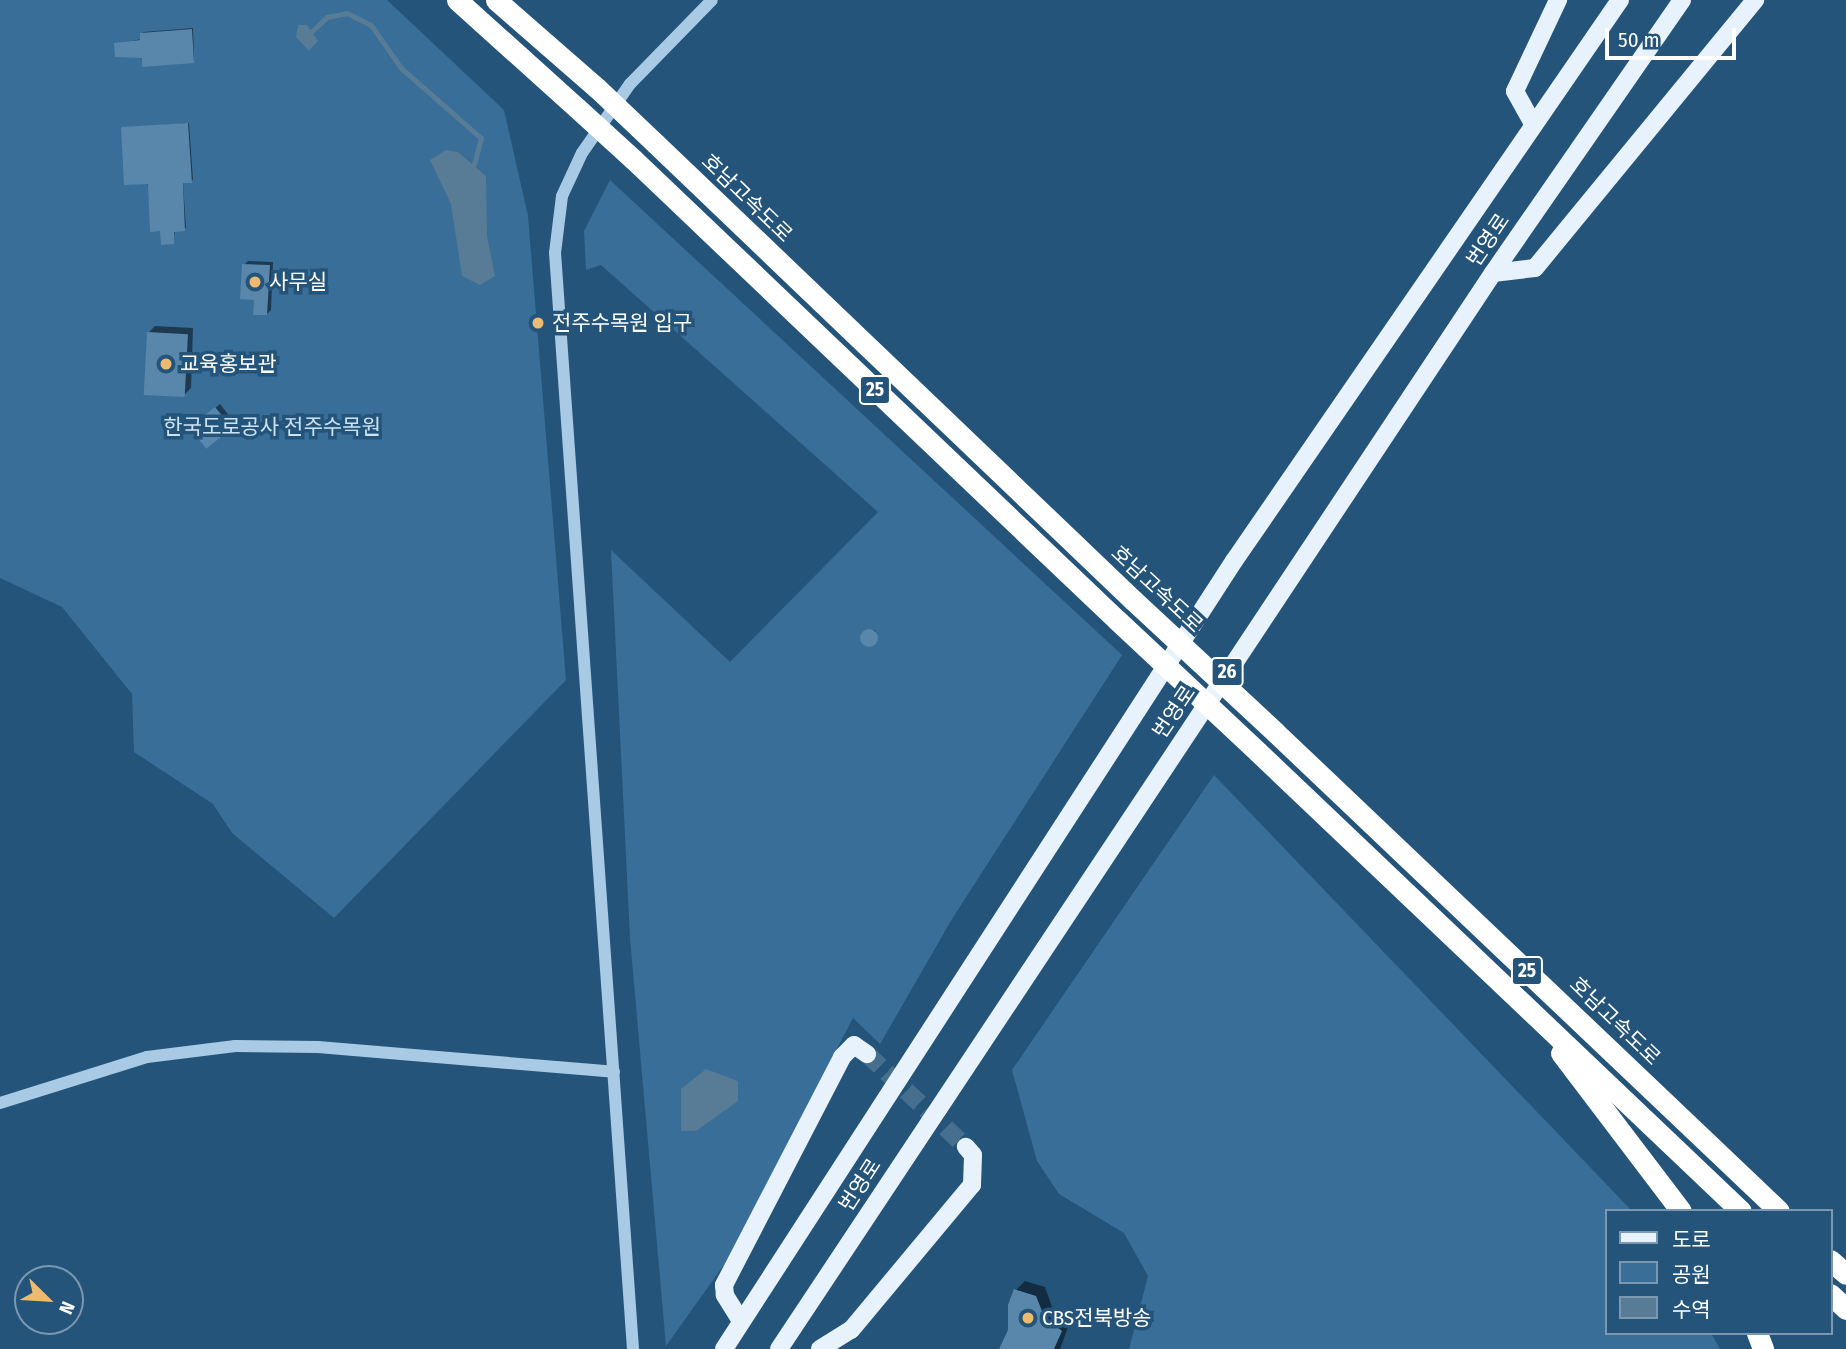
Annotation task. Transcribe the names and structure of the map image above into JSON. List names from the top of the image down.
{
  "streets": {
    "highway": ["호남고속도로", "25"],
    "main road": ["번영로", "26"]
  },
  "parks": ["한국도로공사 전주수목원"],
  "places": [
    "사무실",
    "전주수목원 입구",
    "교육홍보관",
    "CBS전북방송"
  ],
  "legend": ["도로", "공원", "수역"],
  "scale_bar": "50 m",
  "north": "bottom right"
}
